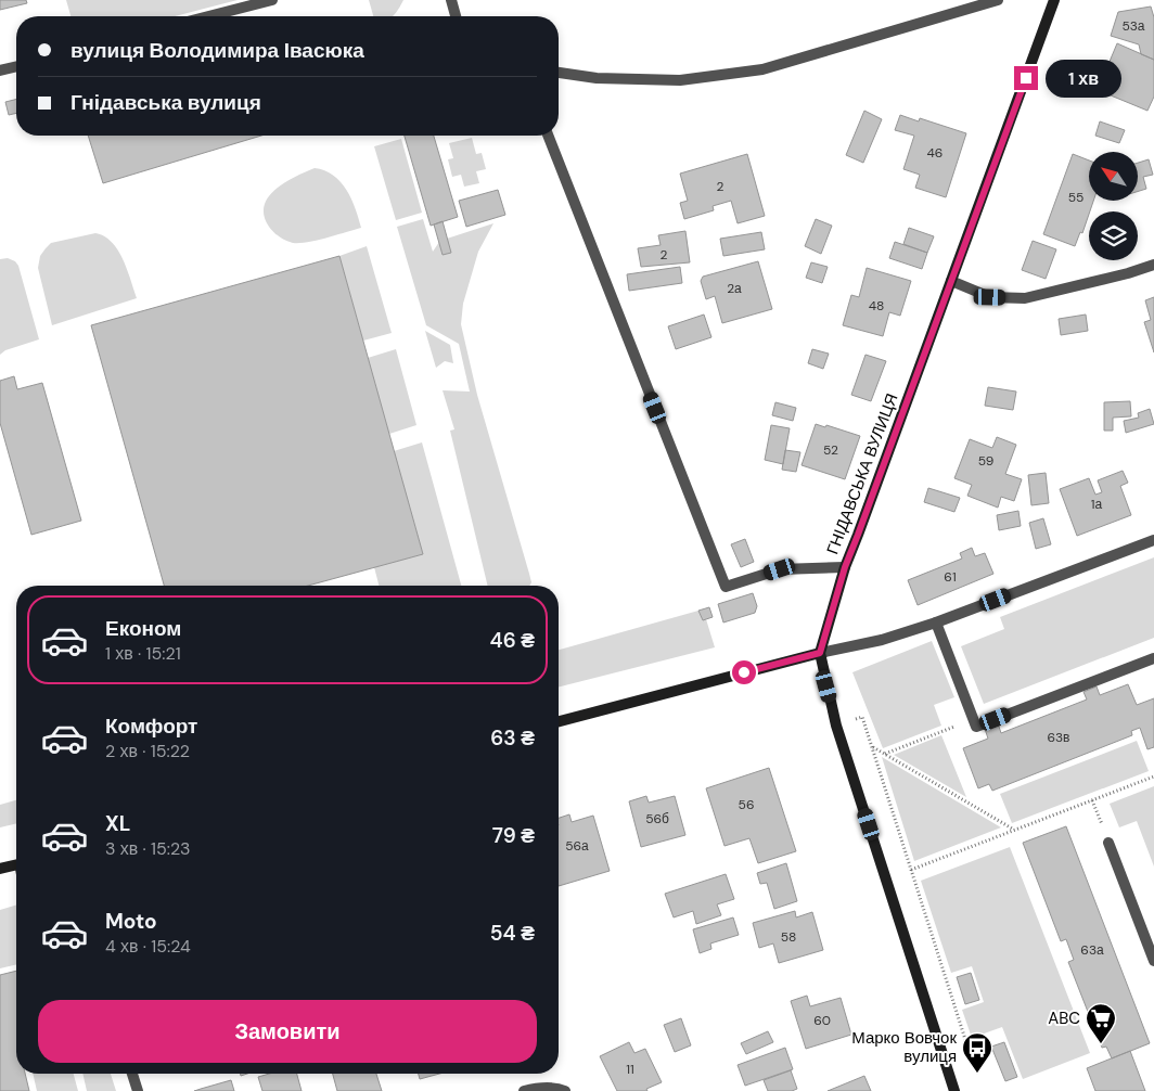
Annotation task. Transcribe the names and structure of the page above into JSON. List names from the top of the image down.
{
  "streets": {
    "main road": ["ГНІДАВСЬКА ВУЛИЦЯ"]
  },
  "places": {
    "supermarket": ["ABC"],
    "bus stop": ["Марко Вовчок вулиця"]
  },
  "house_numbers": [
    "53а",
    "46",
    "2",
    "55",
    "2",
    "2а",
    "48",
    "52",
    "59",
    "1а",
    "61",
    "63в",
    "56",
    "56б",
    "56а",
    "58",
    "63а",
    "60",
    "11"
  ],
  "north": "top left",
  "page": {
    "banner": ["вулиця Володимира Івасюка", "Гнідавська вулиця"],
    "bubble": "1 хв",
    "list": [
      {
        "name": "Економ",
        "note": "1 хв · 15:21",
        "value": "46 ₴"
      },
      {
        "name": "Комфорт",
        "note": "2 хв · 15:22",
        "value": "63 ₴"
      },
      {
        "name": "XL",
        "note": "3 хв · 15:23",
        "value": "79 ₴"
      },
      {
        "name": "Moto",
        "note": "4 хв · 15:24",
        "value": "54 ₴"
      }
    ],
    "buttons": "Замовити"
  }
}
